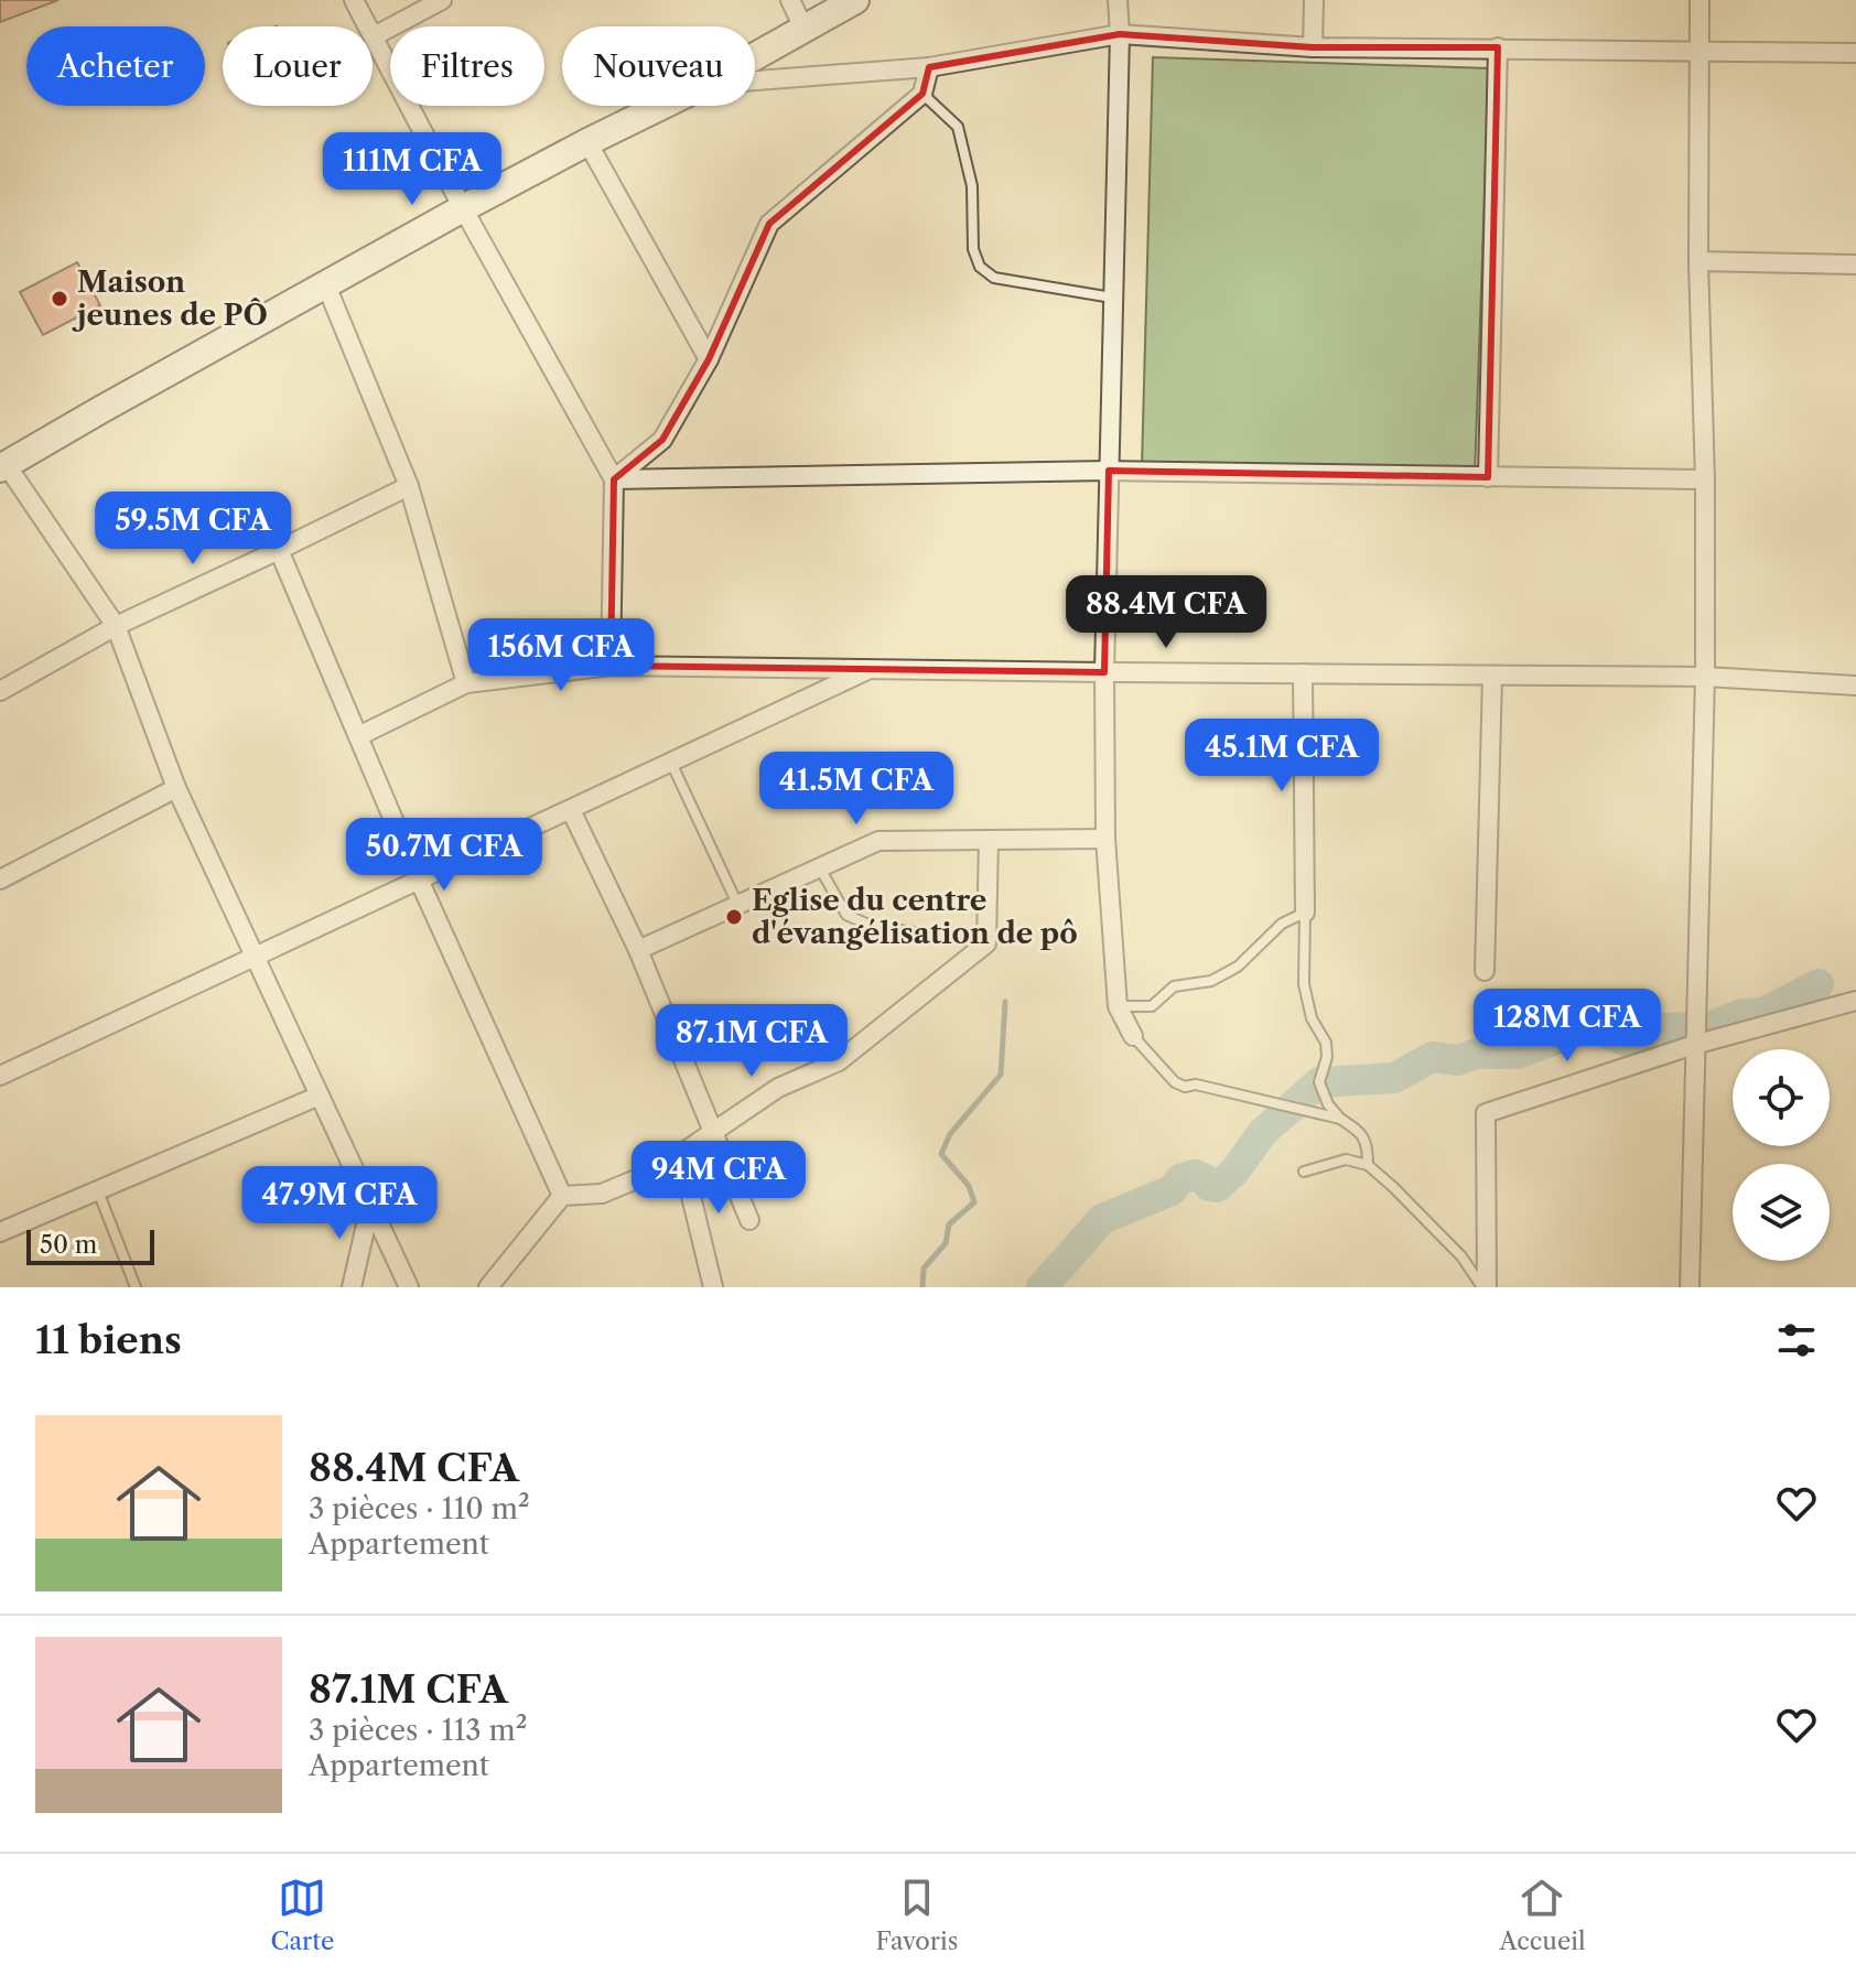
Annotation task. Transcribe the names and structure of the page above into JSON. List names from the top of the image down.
{
  "places": ["Maison jeunes de PÔ", "Eglise du centre d'évangélisation de pô"],
  "scale_bar": "50 m",
  "page": {
    "chip": [
      "Acheter",
      "Louer",
      "Filtres",
      "Nouveau"
    ],
    "price": [
      "111M CFA",
      "59.5M CFA",
      "88.4M CFA",
      "156M CFA",
      "45.1M CFA",
      "41.5M CFA",
      "50.7M CFA",
      "128M CFA",
      "87.1M CFA",
      "94M CFA",
      "47.9M CFA"
    ],
    "scale": "50 m",
    "heading": "11 biens",
    "list": [
      {
        "name": "88.4M CFA",
        "note": "3 pièces · 110 m² · Appartement"
      },
      {
        "name": "87.1M CFA",
        "note": "3 pièces · 113 m² · Appartement"
      }
    ],
    "tabs": ["Carte", "Favoris", "Accueil"]
  }
}
